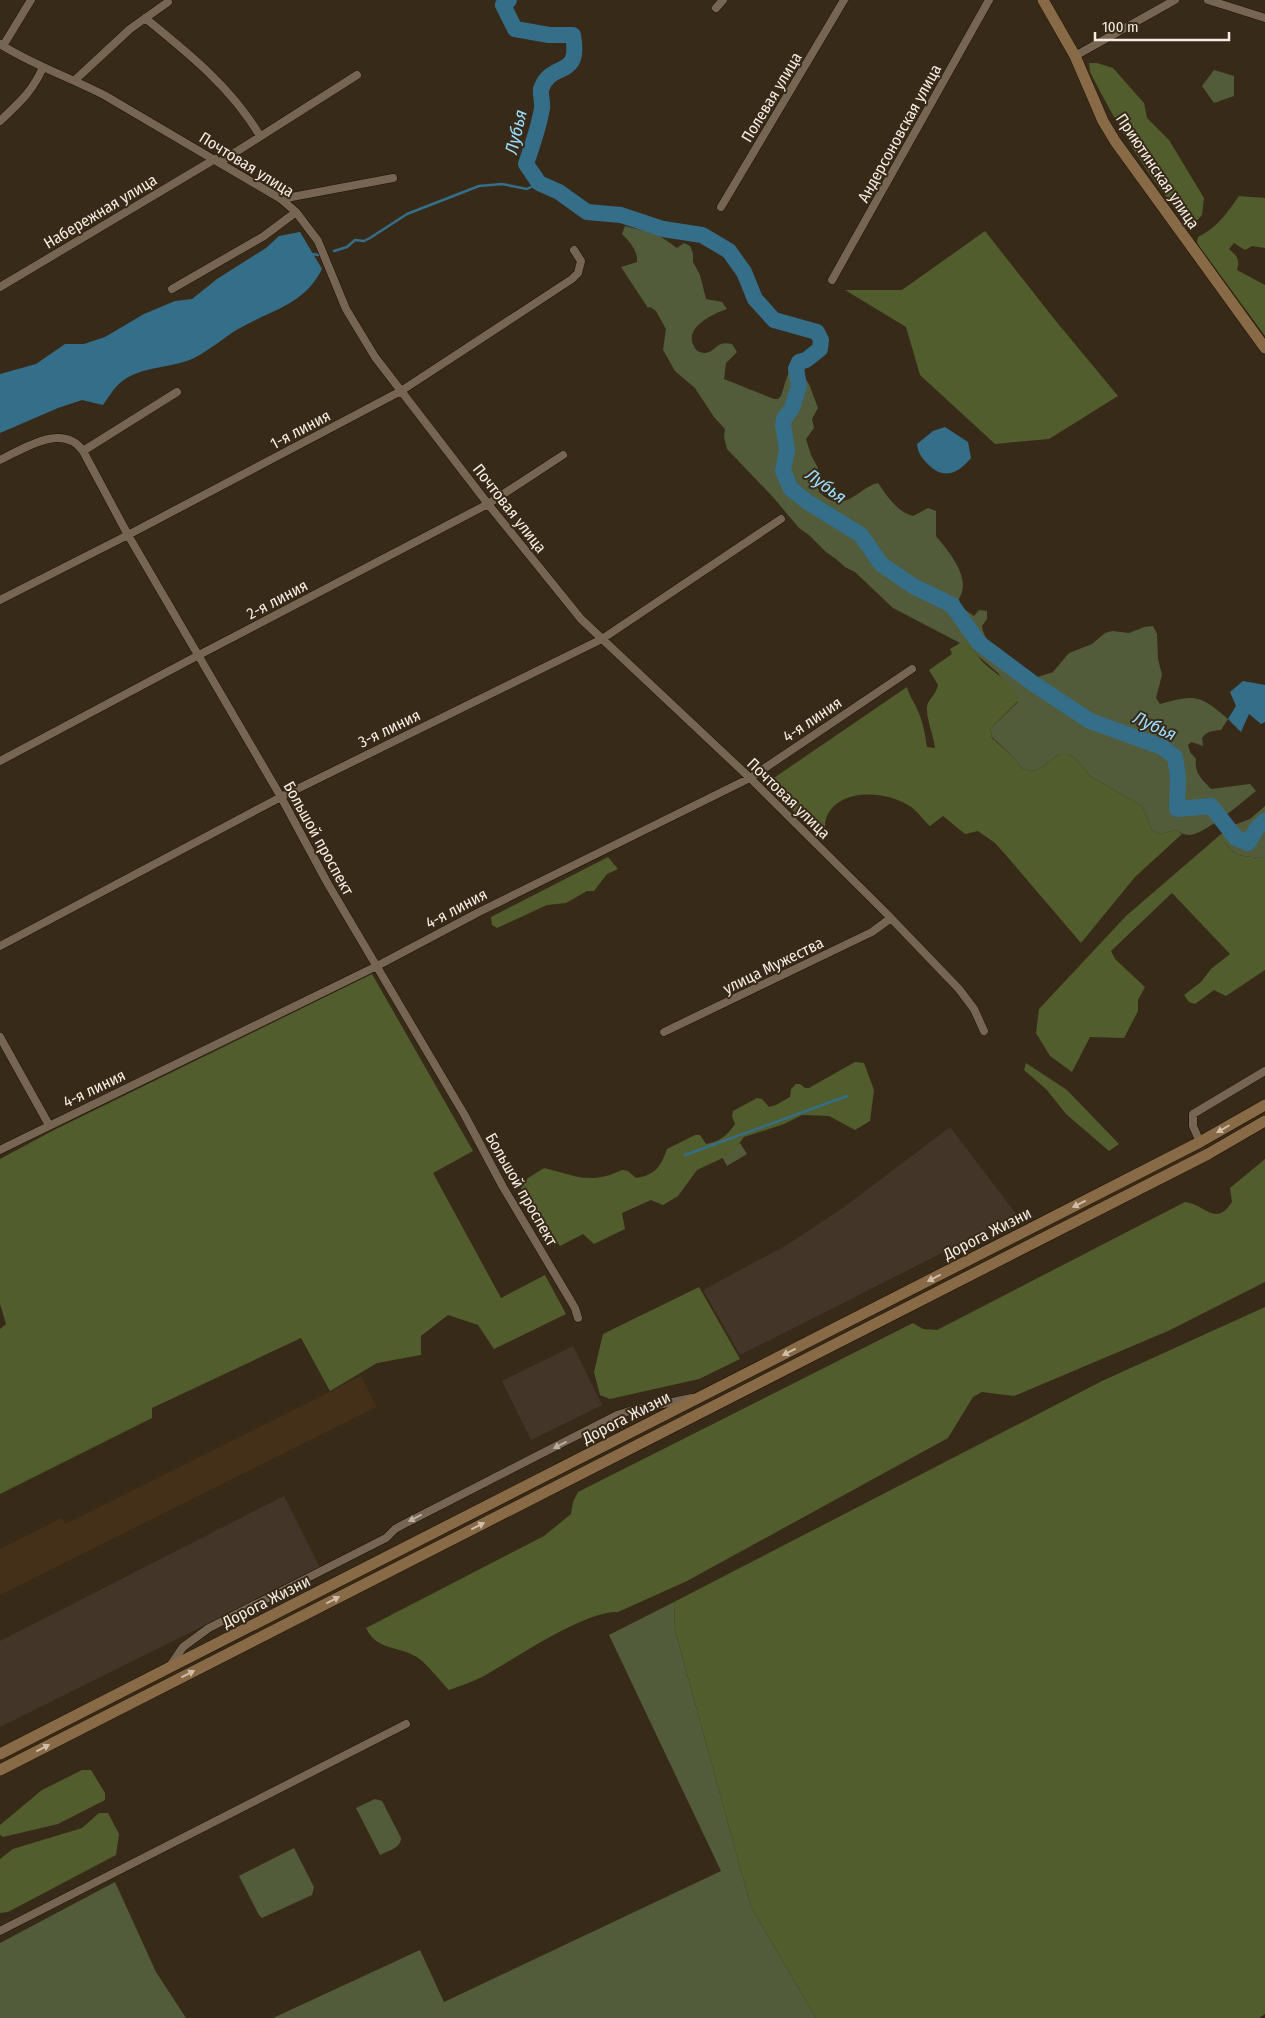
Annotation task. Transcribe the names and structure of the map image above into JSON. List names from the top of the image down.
{
  "streets": {
    "main road": ["Приютинская улица", "Дорога Жизни"],
    "street": [
      "Полевая улица",
      "Андерсоновская улица",
      "Почтовая улица",
      "Набережная улица",
      "1-я линия",
      "2-я линия",
      "4-я линия",
      "3-я линия",
      "Большой проспект",
      "улица Мужества"
    ]
  },
  "crossings": [
    ["Почтовая улица", "Набережная улица"],
    ["Почтовая улица", "1-я линия"],
    ["Почтовая улица", "2-я линия"],
    ["Почтовая улица", "4-я линия"],
    ["Почтовая улица", "3-я линия"],
    ["Почтовая улица", "улица Мужества"],
    ["1-я линия", "Большой проспект"],
    ["2-я линия", "Большой проспект"],
    ["4-я линия", "Большой проспект"],
    ["3-я линия", "Большой проспект"]
  ],
  "water": ["Лубья"],
  "scale_bar": "100 m"
}
